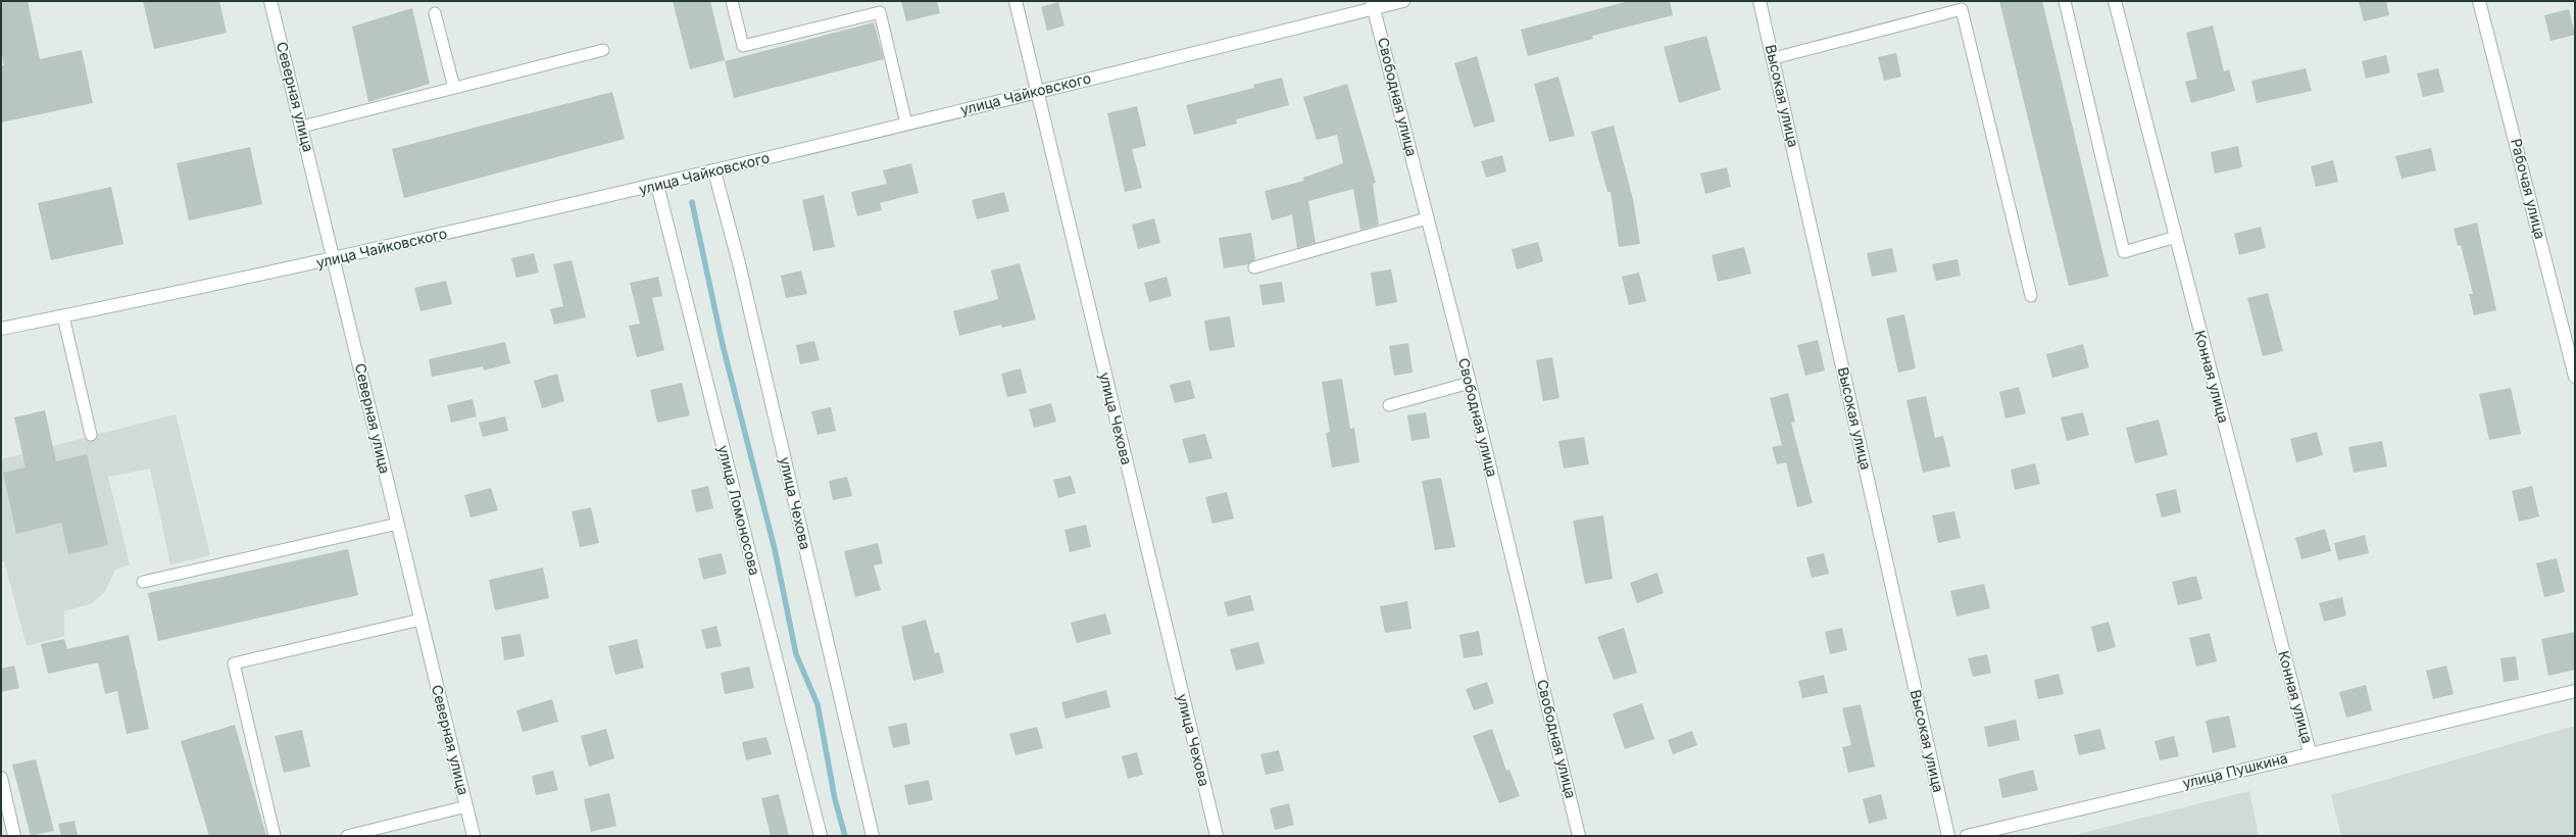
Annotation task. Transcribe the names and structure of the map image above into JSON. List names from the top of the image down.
{
  "streets": {
    "street": [
      "улица Чайковского",
      "Высокая улица",
      "Северная улица",
      "Свободная улица",
      "Рабочая улица",
      "Конная улица",
      "улица Чехова",
      "улица Ломоносова",
      "улица Пушкина"
    ]
  },
  "crossings": [
    ["улица Чайковского", "Северная улица"],
    ["улица Чайковского", "Свободная улица"],
    ["улица Чайковского", "улица Чехова"],
    ["улица Чайковского", "улица Ломоносова"],
    ["Конная улица", "улица Пушкина"]
  ]
}
